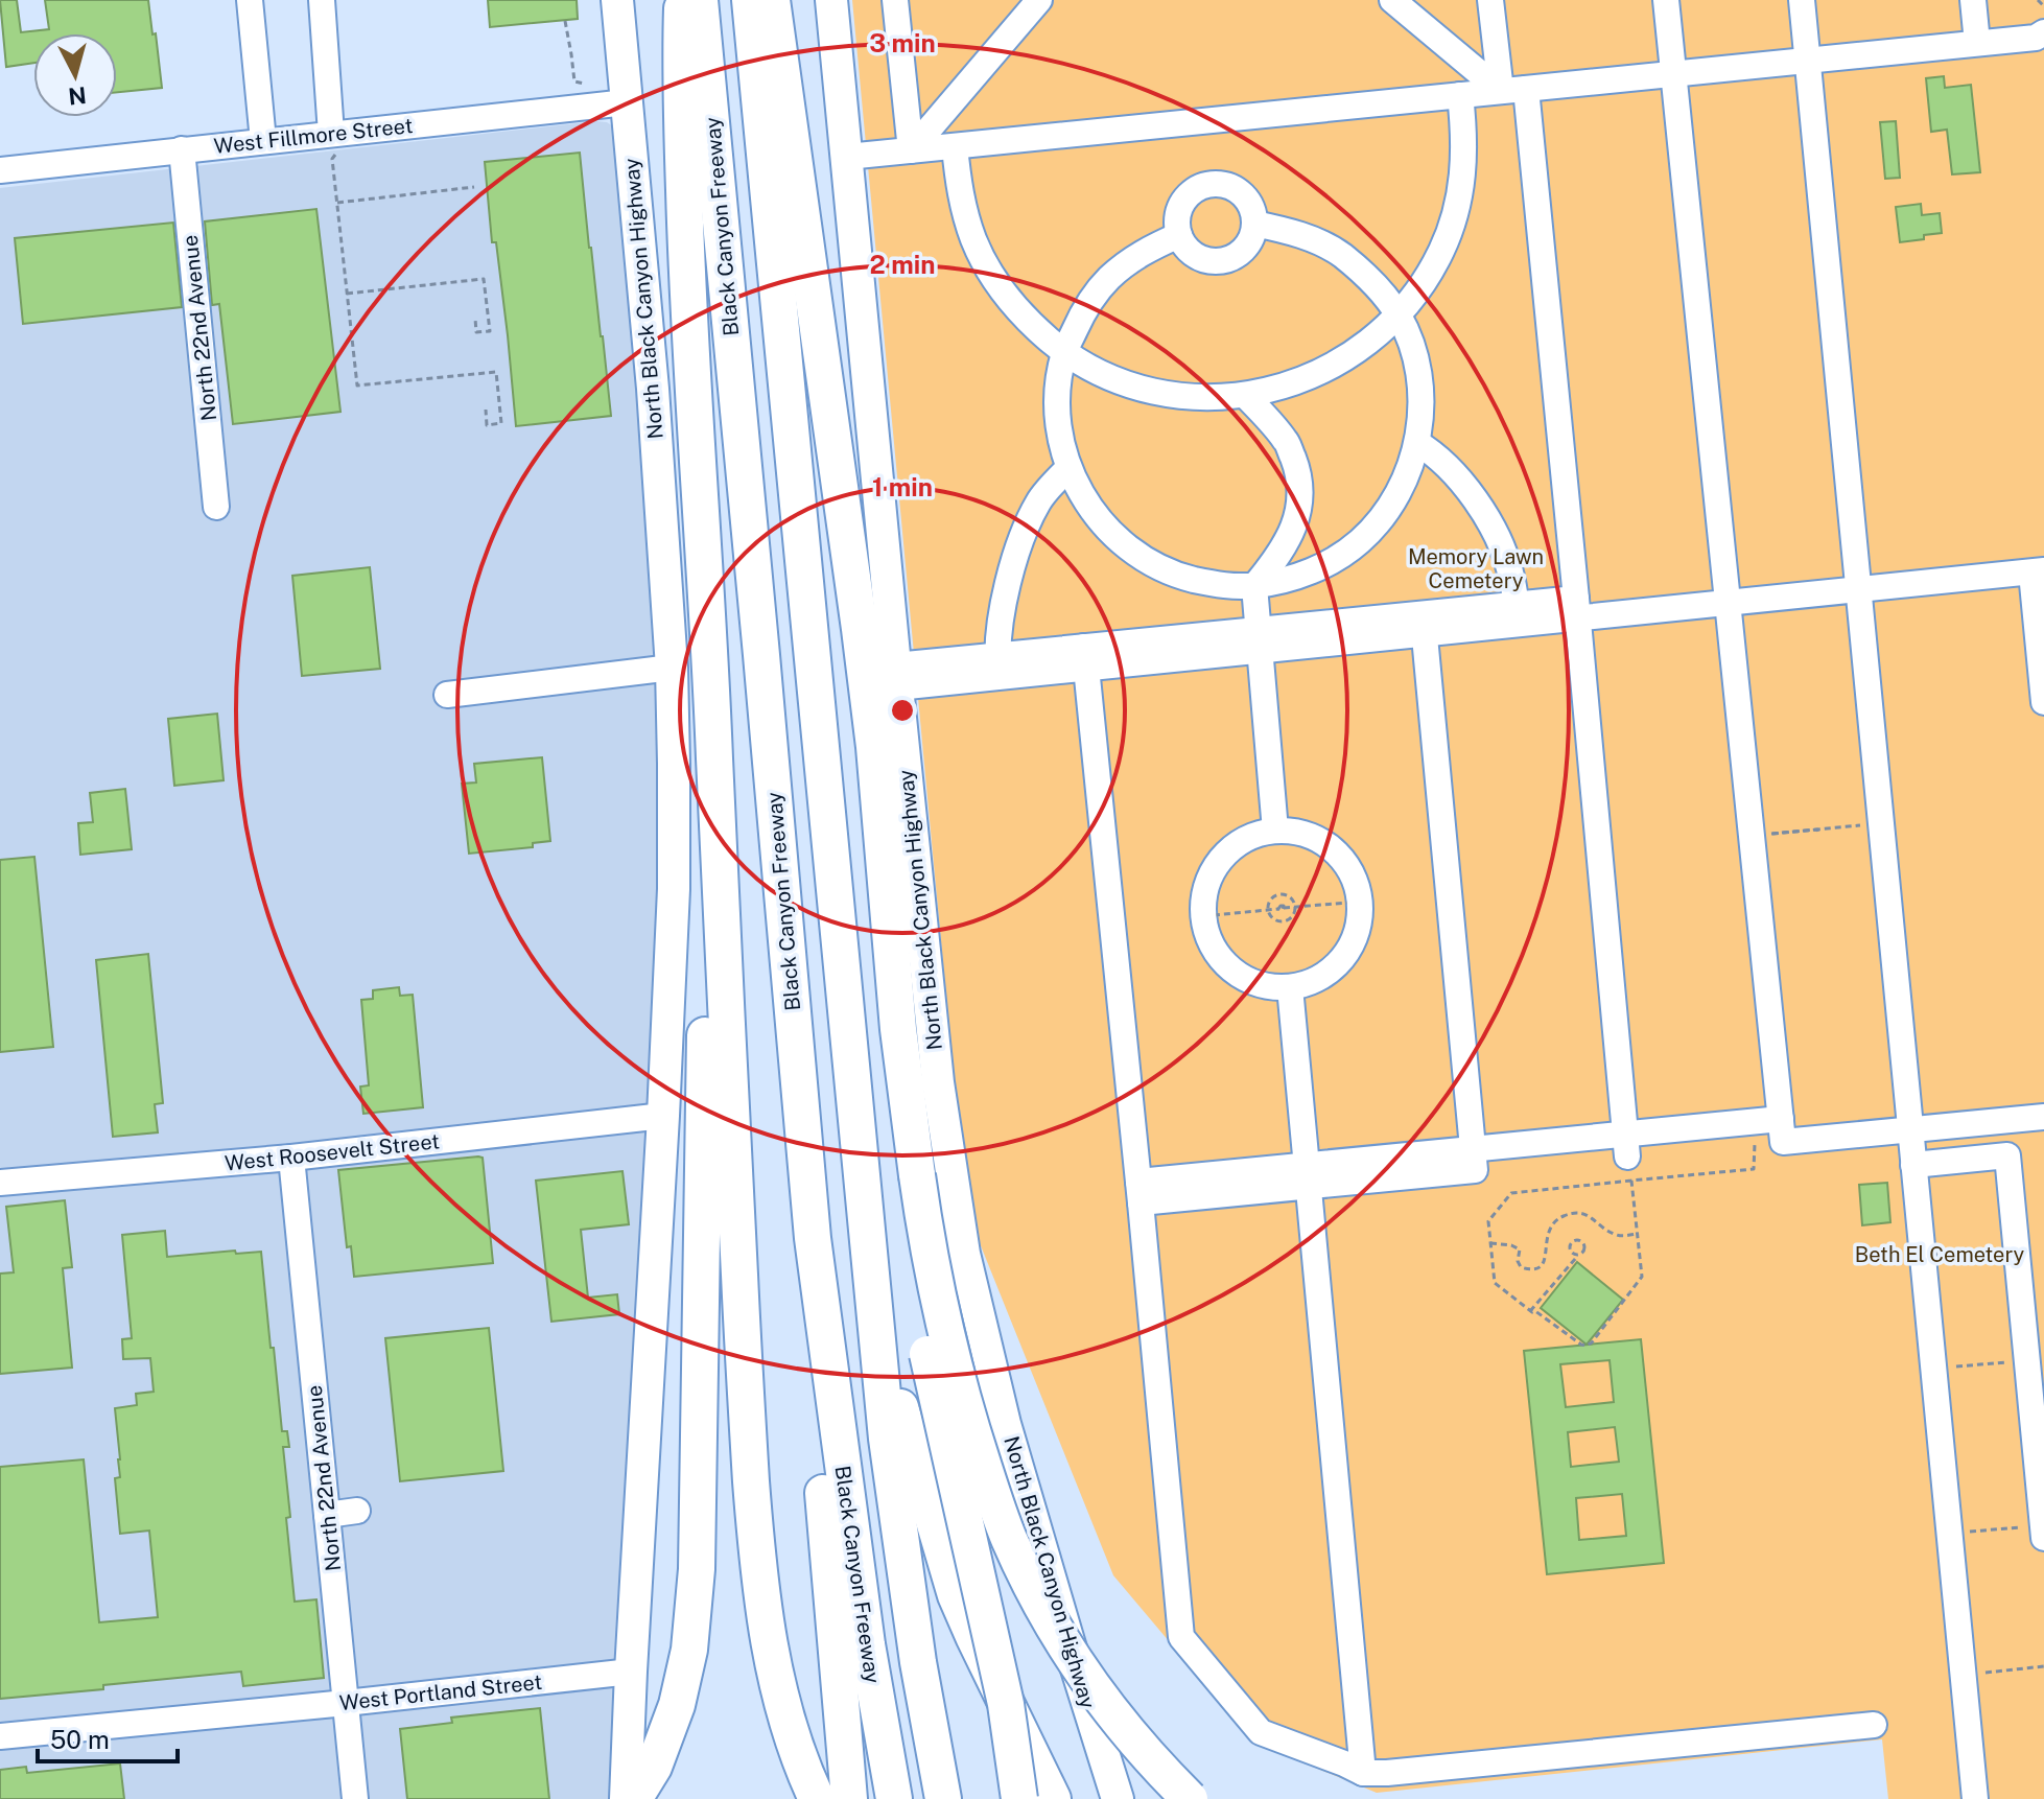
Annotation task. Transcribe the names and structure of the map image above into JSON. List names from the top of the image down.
{
  "streets": {
    "highway": ["Black Canyon Freeway"],
    "main road": ["North Black Canyon Highway"],
    "street": [
      "West Fillmore Street",
      "North 22nd Avenue",
      "West Roosevelt Street",
      "West Portland Street"
    ]
  },
  "crossings": [
    ["West Fillmore Street", "North Black Canyon Highway"],
    ["West Fillmore Street", "North 22nd Avenue"],
    ["North Black Canyon Highway", "West Roosevelt Street"],
    ["North Black Canyon Highway", "West Portland Street"],
    ["North 22nd Avenue", "West Roosevelt Street"],
    ["North 22nd Avenue", "West Portland Street"]
  ],
  "parks": ["Memory Lawn Cemetery", "Beth El Cemetery"],
  "scale_bar": "50 m",
  "north": "bottom",
  "rings": ["3 min", "2 min", "1 min"]
}
